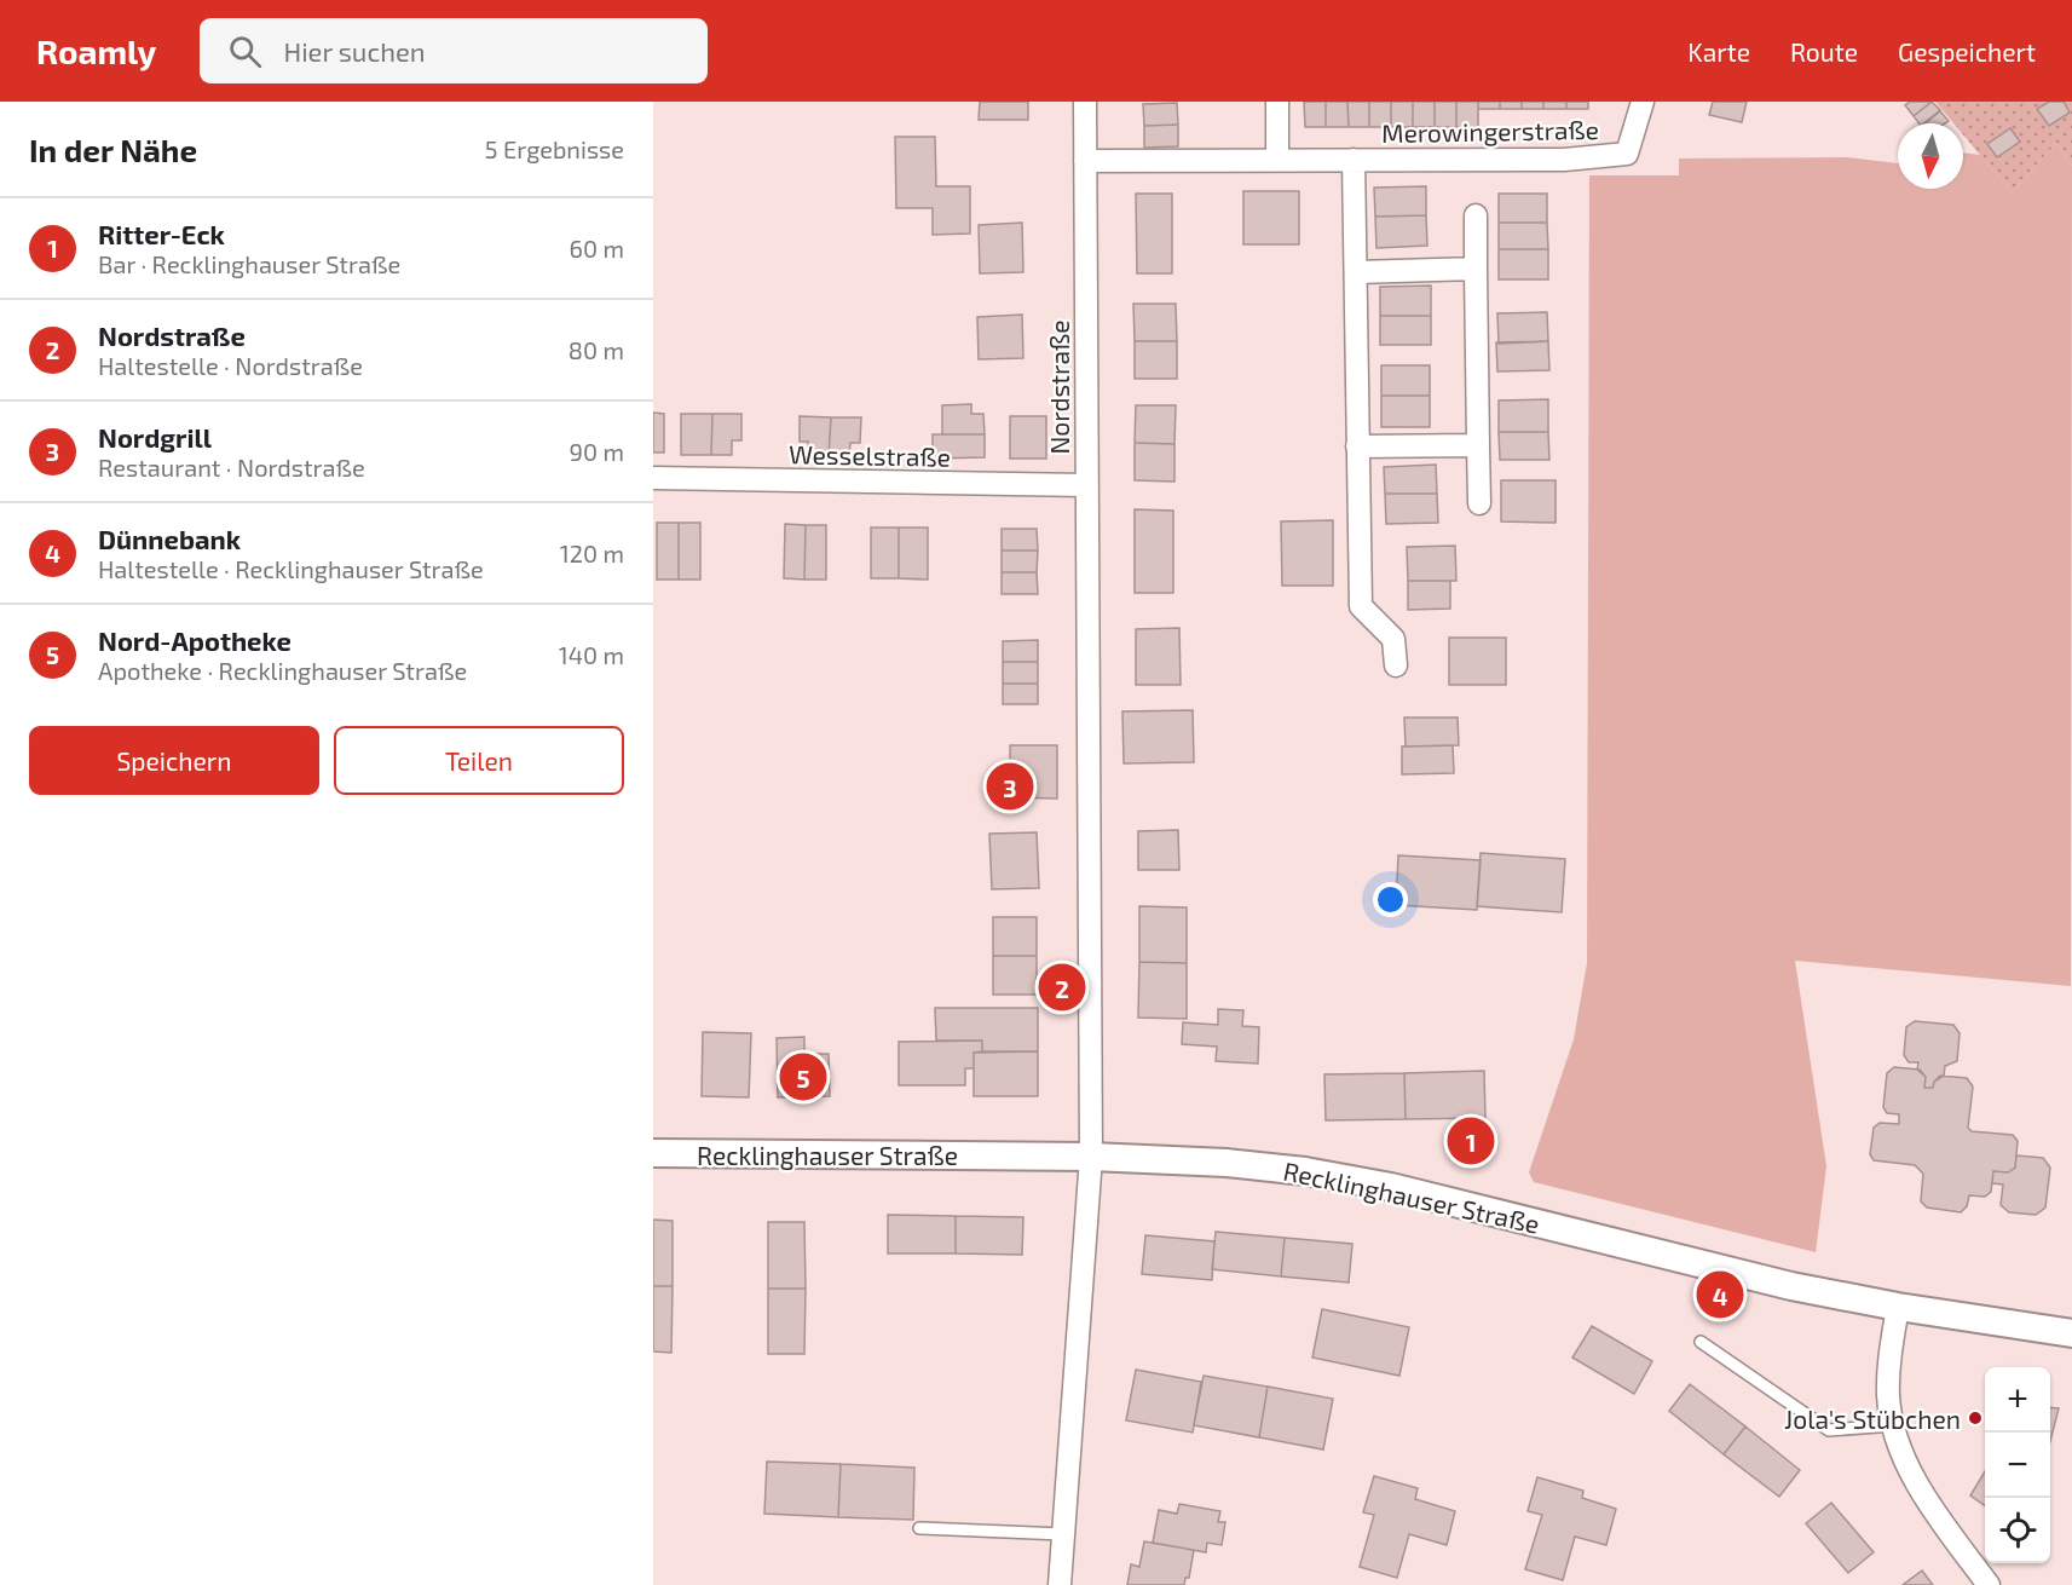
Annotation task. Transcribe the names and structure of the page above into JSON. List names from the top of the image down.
{
  "streets": {
    "street": [
      "Merowingerstraße",
      "Nordstraße",
      "Wesselstraße",
      "Recklinghauser Straße"
    ]
  },
  "crossings": [
    ["Merowingerstraße", "Nordstraße"],
    ["Nordstraße", "Wesselstraße"],
    ["Nordstraße", "Recklinghauser Straße"]
  ],
  "places": ["Jola's Stübchen"],
  "north": "bottom",
  "page": {
    "header": "Roamly",
    "search": "Hier suchen",
    "nav": ["Karte", "Route", "Gespeichert"],
    "heading": ["In der Nähe", "5 Ergebnisse"],
    "list": [
      {
        "mark": "1",
        "name": "Ritter-Eck",
        "note": "Bar · Recklinghauser Straße",
        "value": "60 m"
      },
      {
        "mark": "2",
        "name": "Nordstraße",
        "note": "Haltestelle · Nordstraße",
        "value": "80 m"
      },
      {
        "mark": "3",
        "name": "Nordgrill",
        "note": "Restaurant · Nordstraße",
        "value": "90 m"
      },
      {
        "mark": "4",
        "name": "Dünnebank",
        "note": "Haltestelle · Recklinghauser Straße",
        "value": "120 m"
      },
      {
        "mark": "5",
        "name": "Nord-Apotheke",
        "note": "Apotheke · Recklinghauser Straße",
        "value": "140 m"
      }
    ],
    "buttons": ["Speichern", "Teilen"],
    "pins": [
      "3",
      "2",
      "5",
      "1",
      "4"
    ],
    "map_buttons": ["+", "−"]
  }
}
